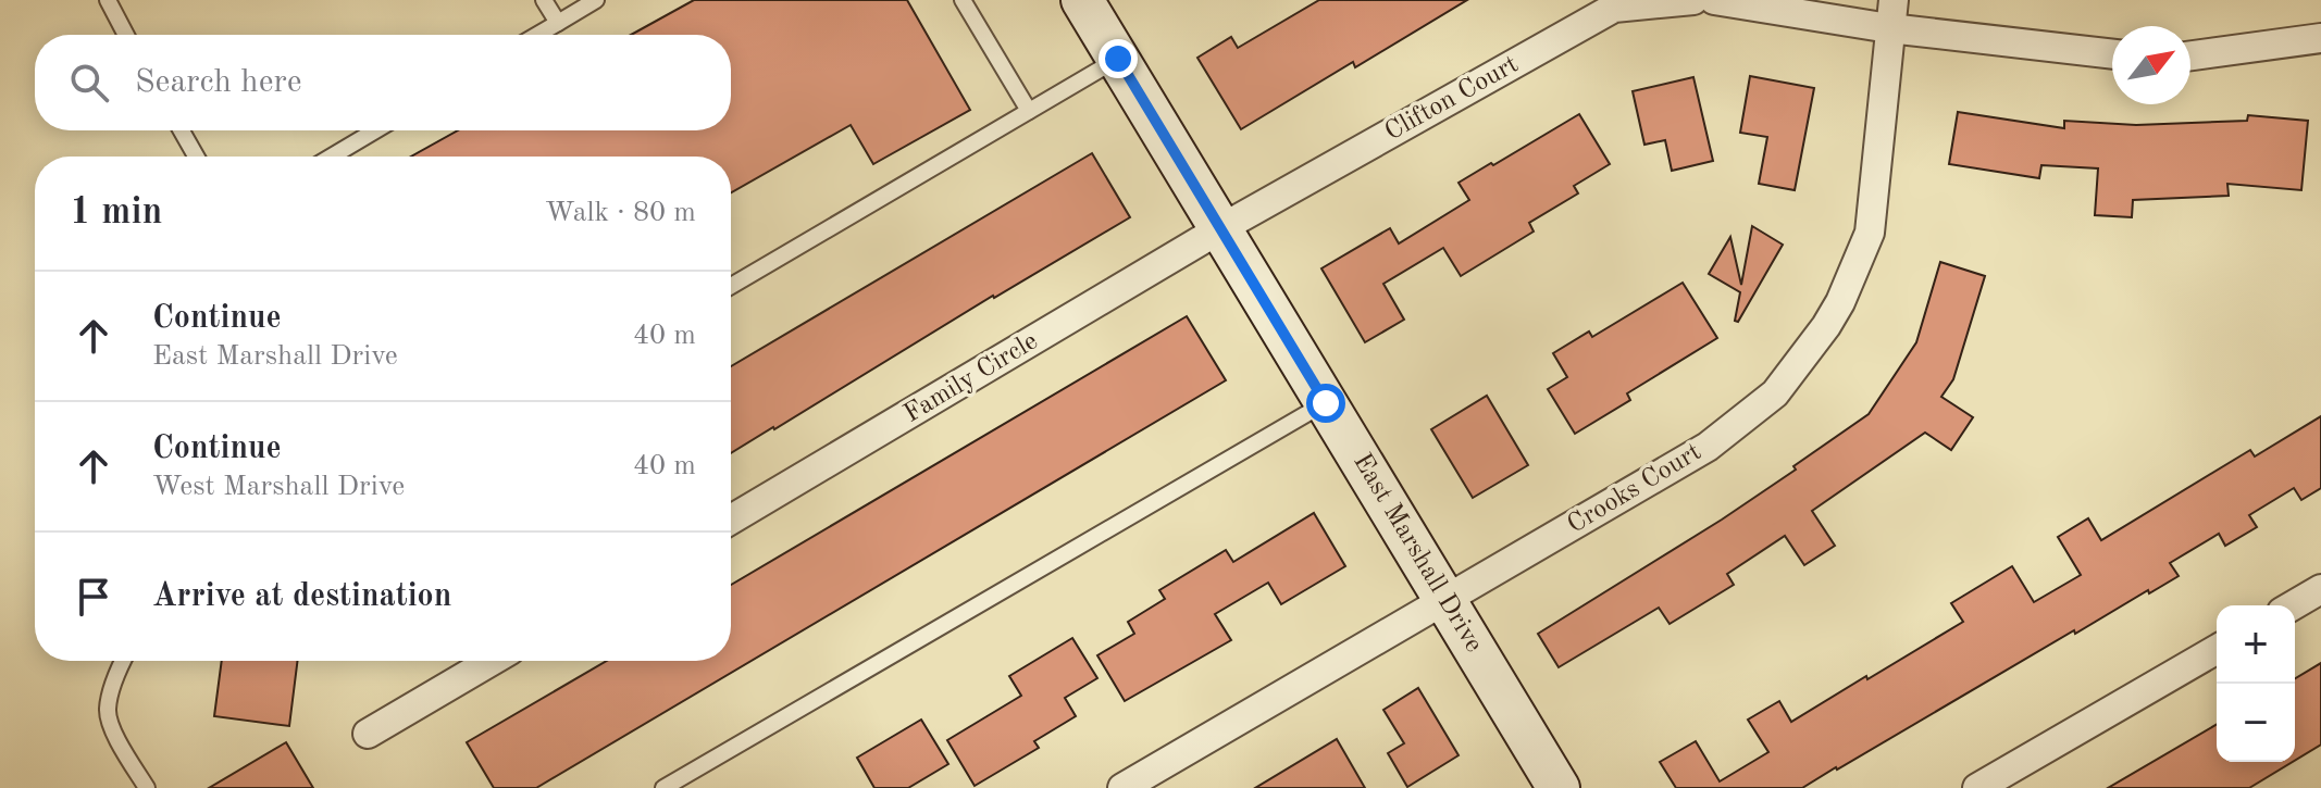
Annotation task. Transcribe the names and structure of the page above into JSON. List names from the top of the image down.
{
  "streets": {
    "main road": ["East Marshall Drive"],
    "street": ["Clifton Court", "Family Circle", "Crooks Court"]
  },
  "crossings": [
    ["Clifton Court", "Family Circle"],
    ["Clifton Court", "East Marshall Drive"],
    ["Family Circle", "East Marshall Drive"],
    ["Crooks Court", "East Marshall Drive"]
  ],
  "north": "top right",
  "page": {
    "search": "Search here",
    "heading": ["1 min", "Walk · 80 m"],
    "list": [
      ["Continue", "East Marshall Drive", "40 m"],
      ["Continue", "West Marshall Drive", "40 m"],
      "Arrive at destination"
    ],
    "map_buttons": ["+", "−"]
  }
}
